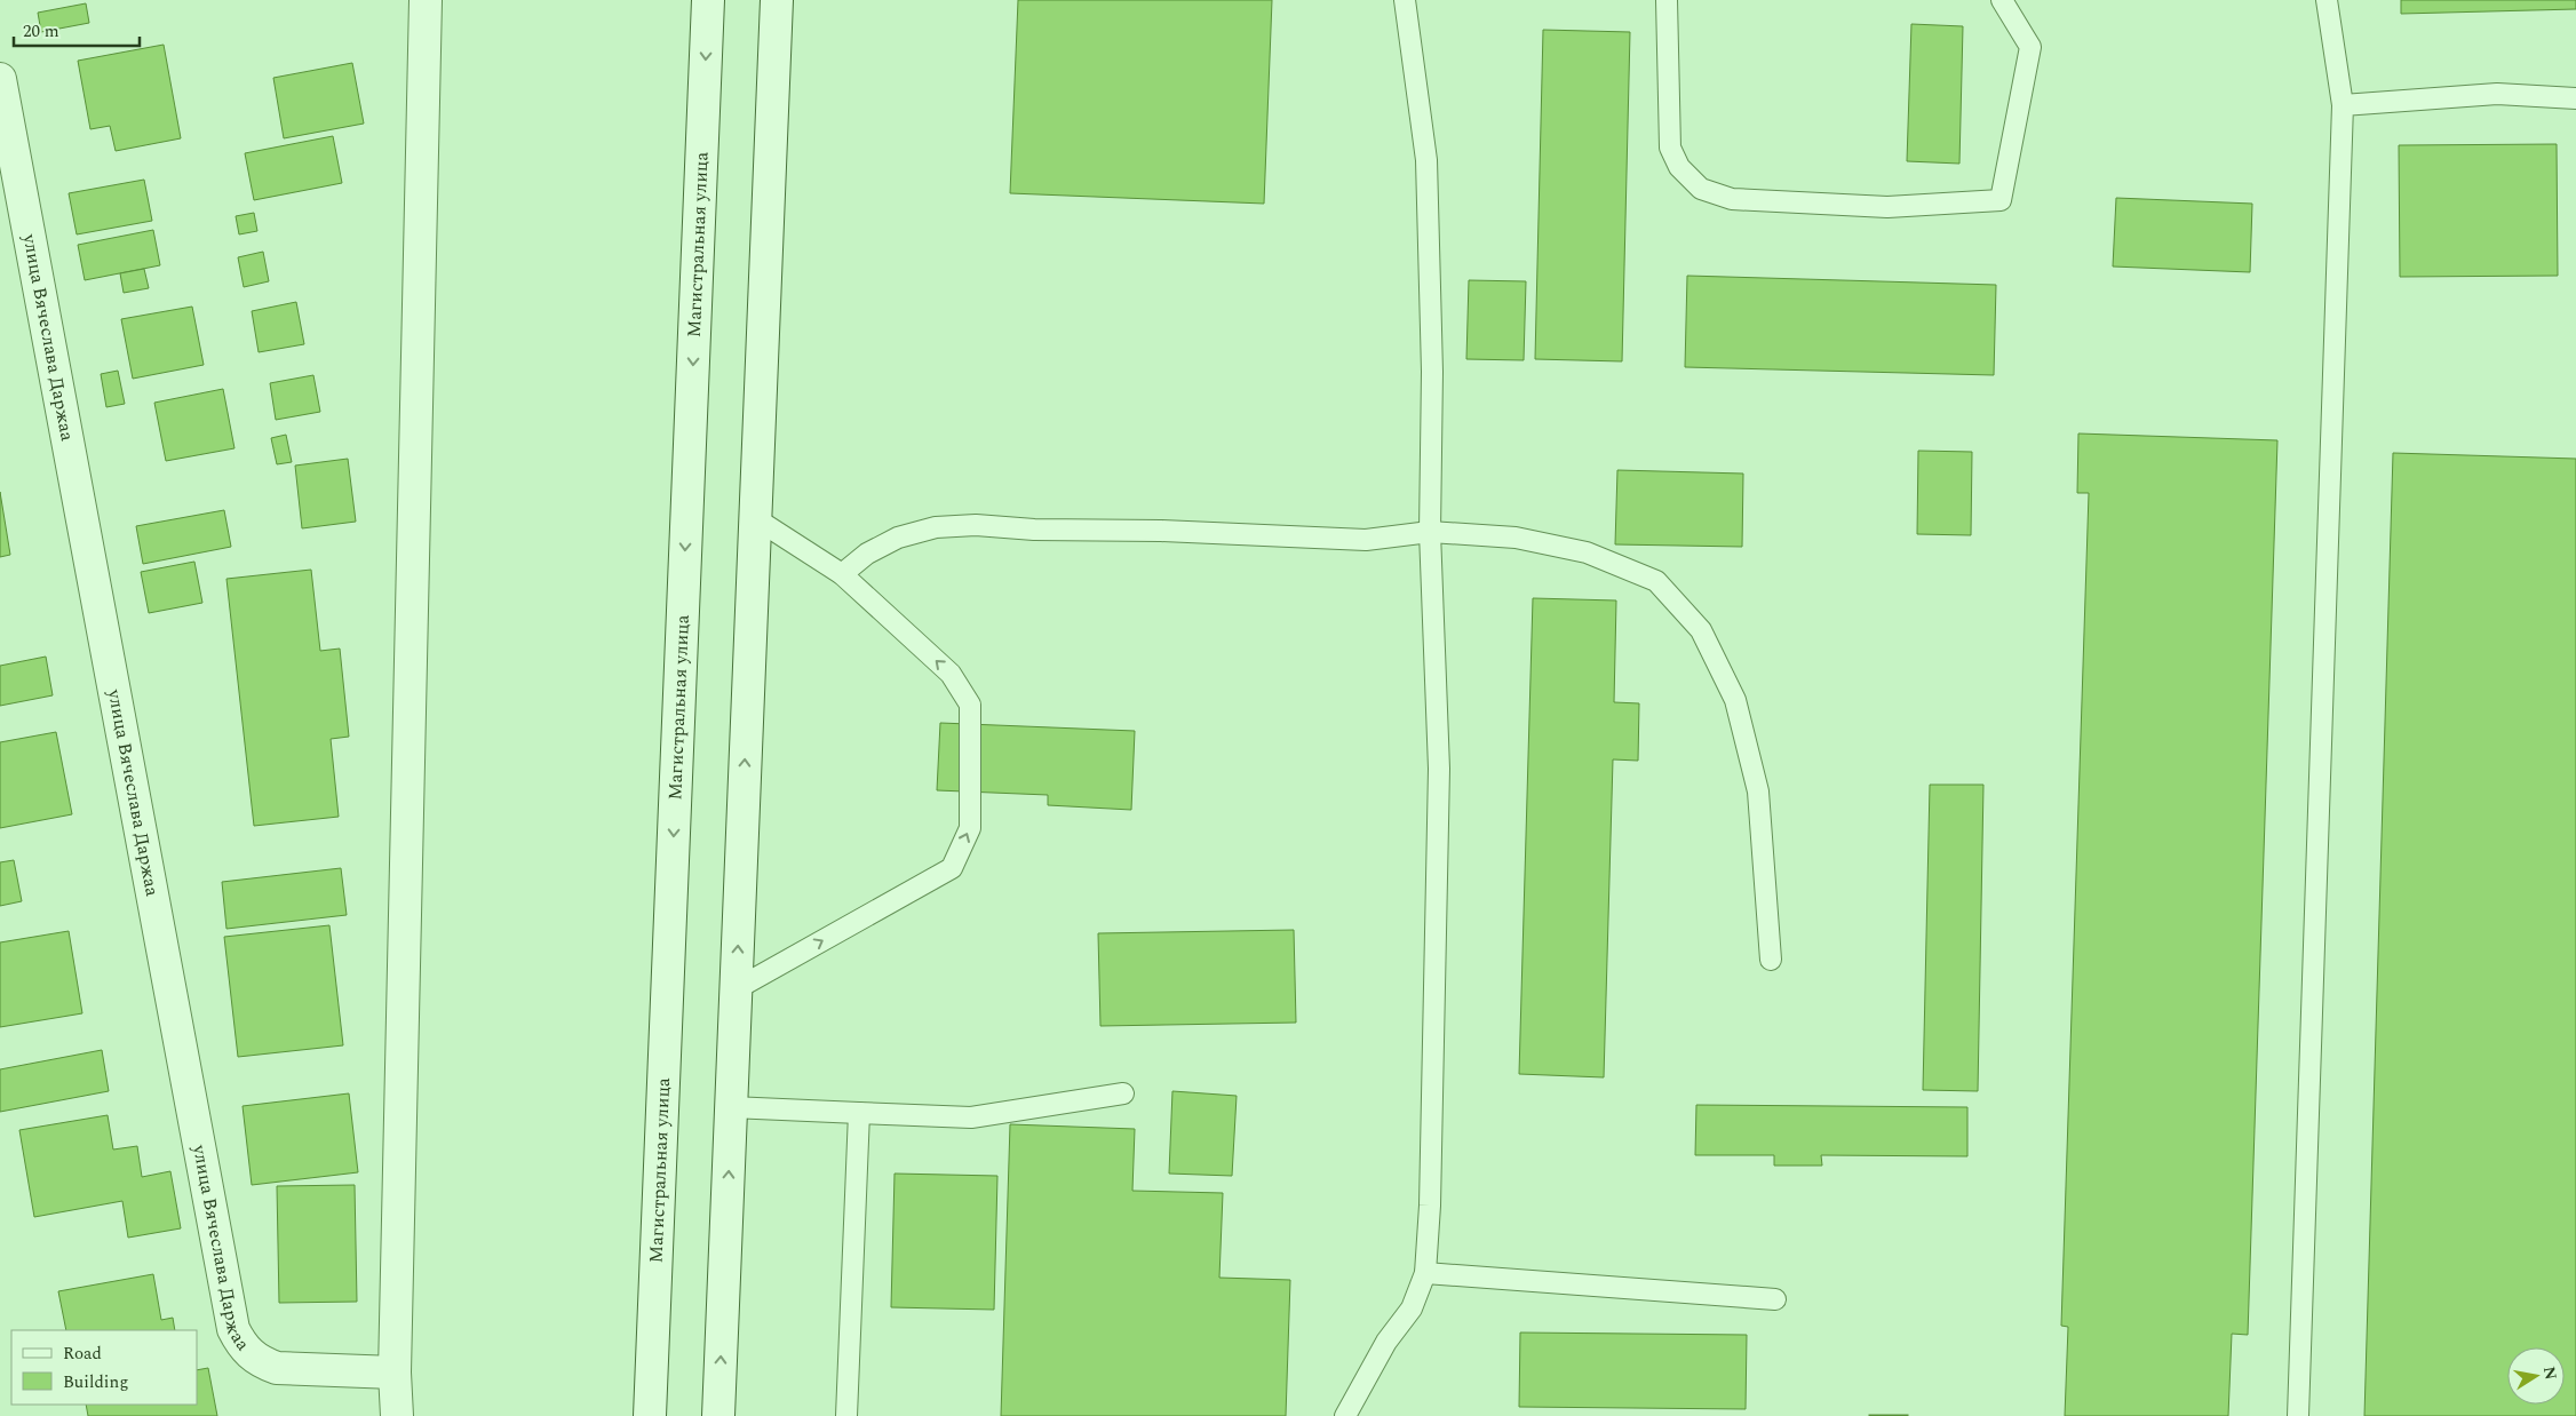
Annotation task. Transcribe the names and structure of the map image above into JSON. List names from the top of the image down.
{
  "streets": {
    "street": ["Магистральная улица", "улица Вячеслава Даржаа"]
  },
  "legend": ["Road", "Building"],
  "scale_bar": "20 m",
  "north": "right"
}
